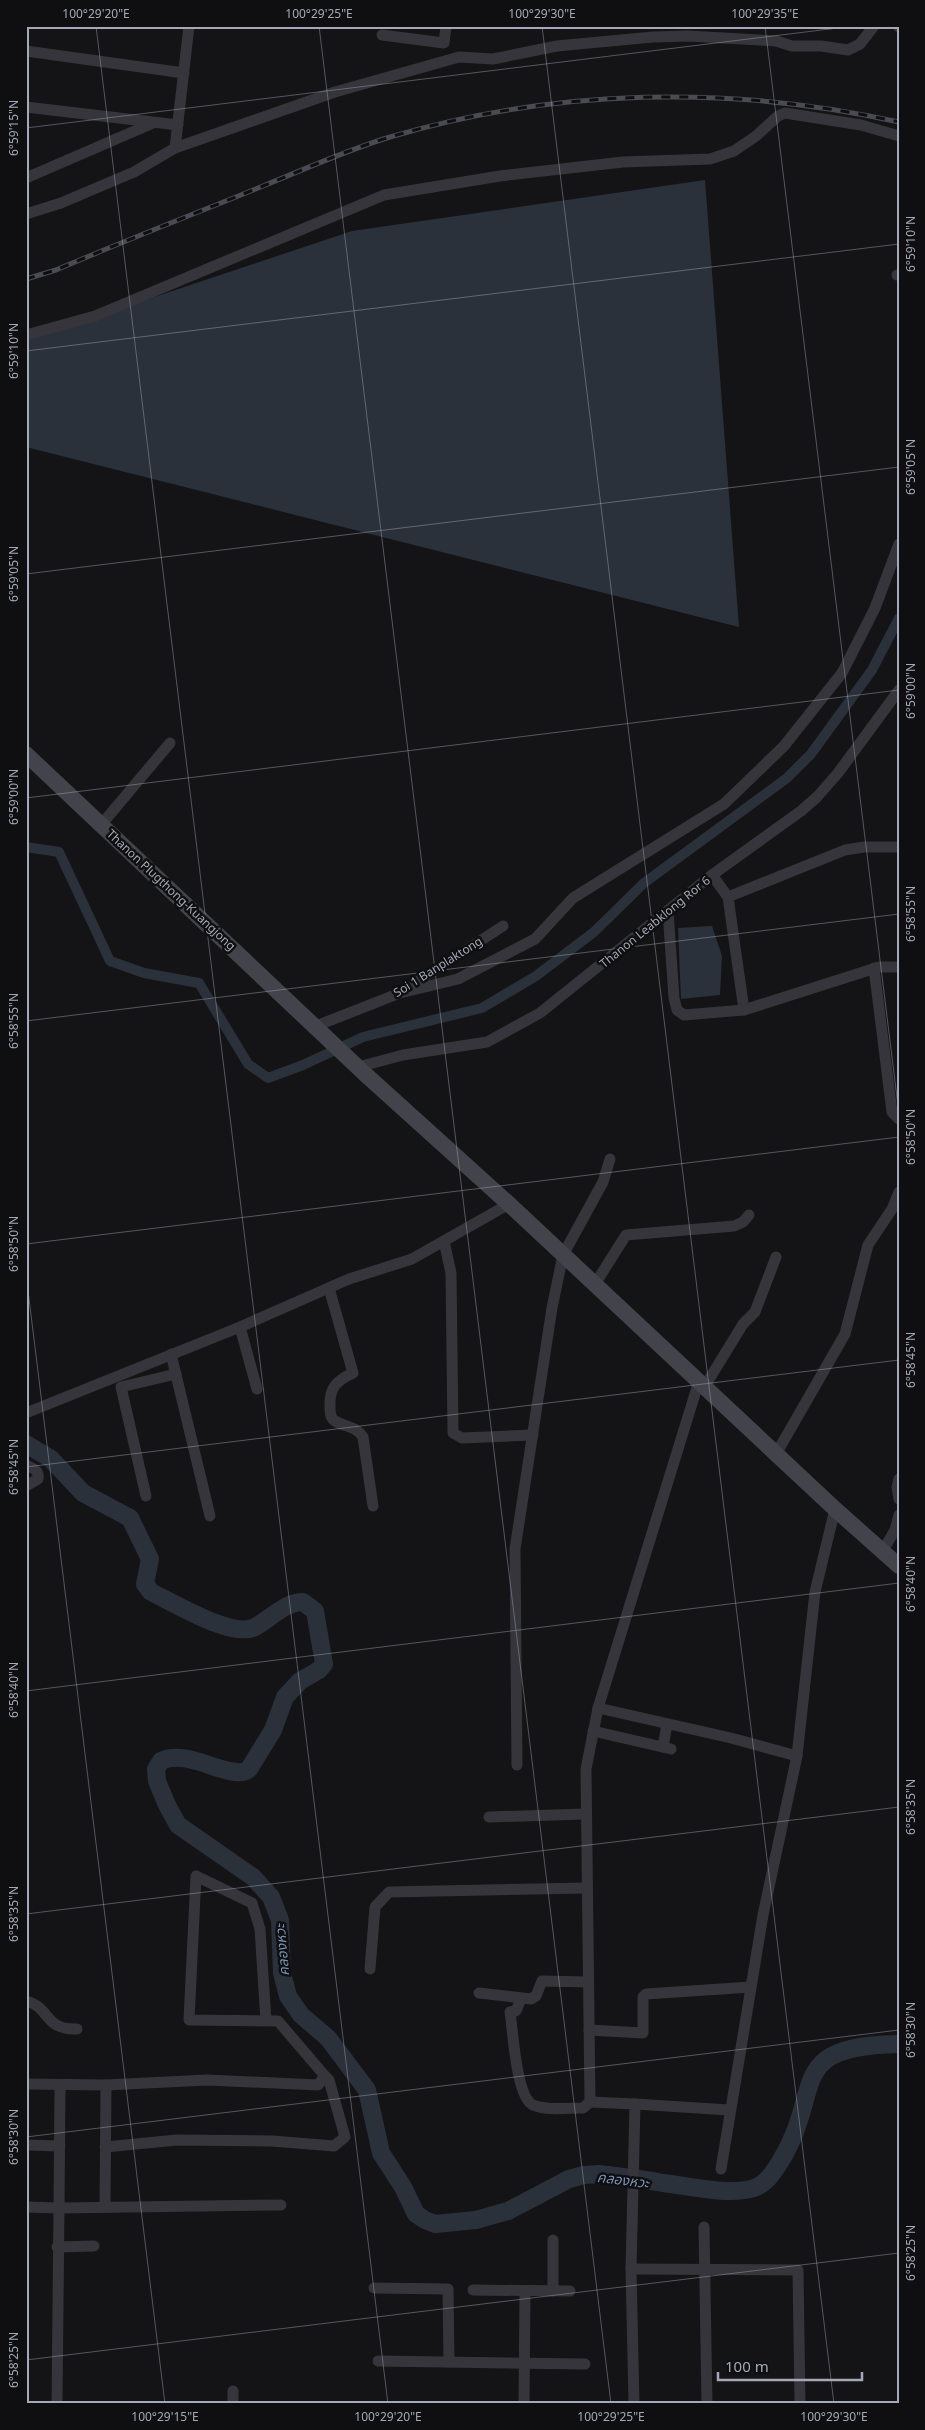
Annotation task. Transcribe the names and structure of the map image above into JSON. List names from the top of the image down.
{
  "streets": {
    "street": ["Thanon Plugthong-Kuangjong", "Thanon Leabklong Ror 6", "Soi 1 Banplaktong"]
  },
  "crossings": [
    ["Thanon Plugthong-Kuangjong", "Thanon Leabklong Ror 6"],
    ["Thanon Plugthong-Kuangjong", "Soi 1 Banplaktong"]
  ],
  "water": ["คลองหวะ"],
  "scale_bar": "100 m",
  "coordinates": [
    "100°29'20\"E",
    "100°29'25\"E",
    "100°29'30\"E",
    "100°29'35\"E",
    "6°59'15\"N",
    "6°59'10\"N",
    "6°59'05\"N",
    "6°59'00\"N",
    "6°58'55\"N",
    "6°58'50\"N",
    "6°58'45\"N",
    "6°58'40\"N",
    "6°58'35\"N",
    "6°58'30\"N",
    "6°58'25\"N",
    "100°29'15\"E"
  ]
}
